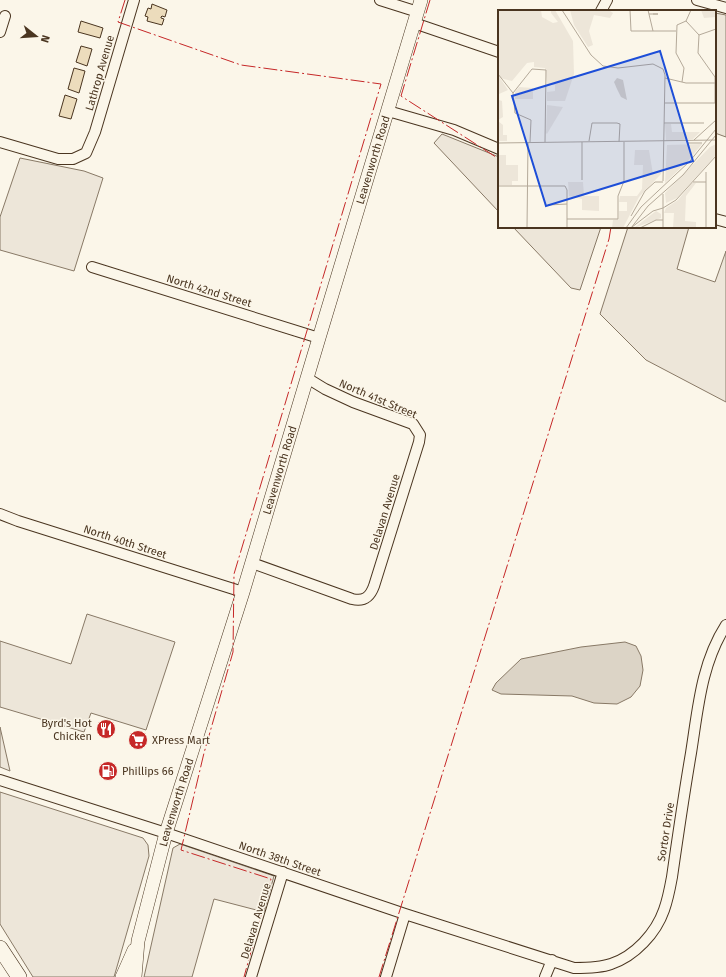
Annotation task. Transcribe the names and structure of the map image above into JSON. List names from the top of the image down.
{
  "streets": {
    "main road": ["Leavenworth Road"],
    "street": [
      "Lathrop Avenue",
      "North 42nd Street",
      "North 41st Street",
      "Delavan Avenue",
      "North 40th Street",
      "Sortor Drive",
      "North 38th Street"
    ]
  },
  "crossings": [
    ["Leavenworth Road", "North 42nd Street"],
    ["Leavenworth Road", "North 41st Street"],
    ["Leavenworth Road", "Delavan Avenue"],
    ["Leavenworth Road", "North 40th Street"],
    ["Leavenworth Road", "North 38th Street"],
    ["North 41st Street", "Delavan Avenue"],
    ["Delavan Avenue", "North 38th Street"],
    ["Sortor Drive", "North 38th Street"]
  ],
  "places": {
    "restaurant": ["Byrd's Hot Chicken"],
    "supermarket": ["XPress Mart"],
    "fuel station": ["Phillips 66"]
  },
  "north": "right"
}
